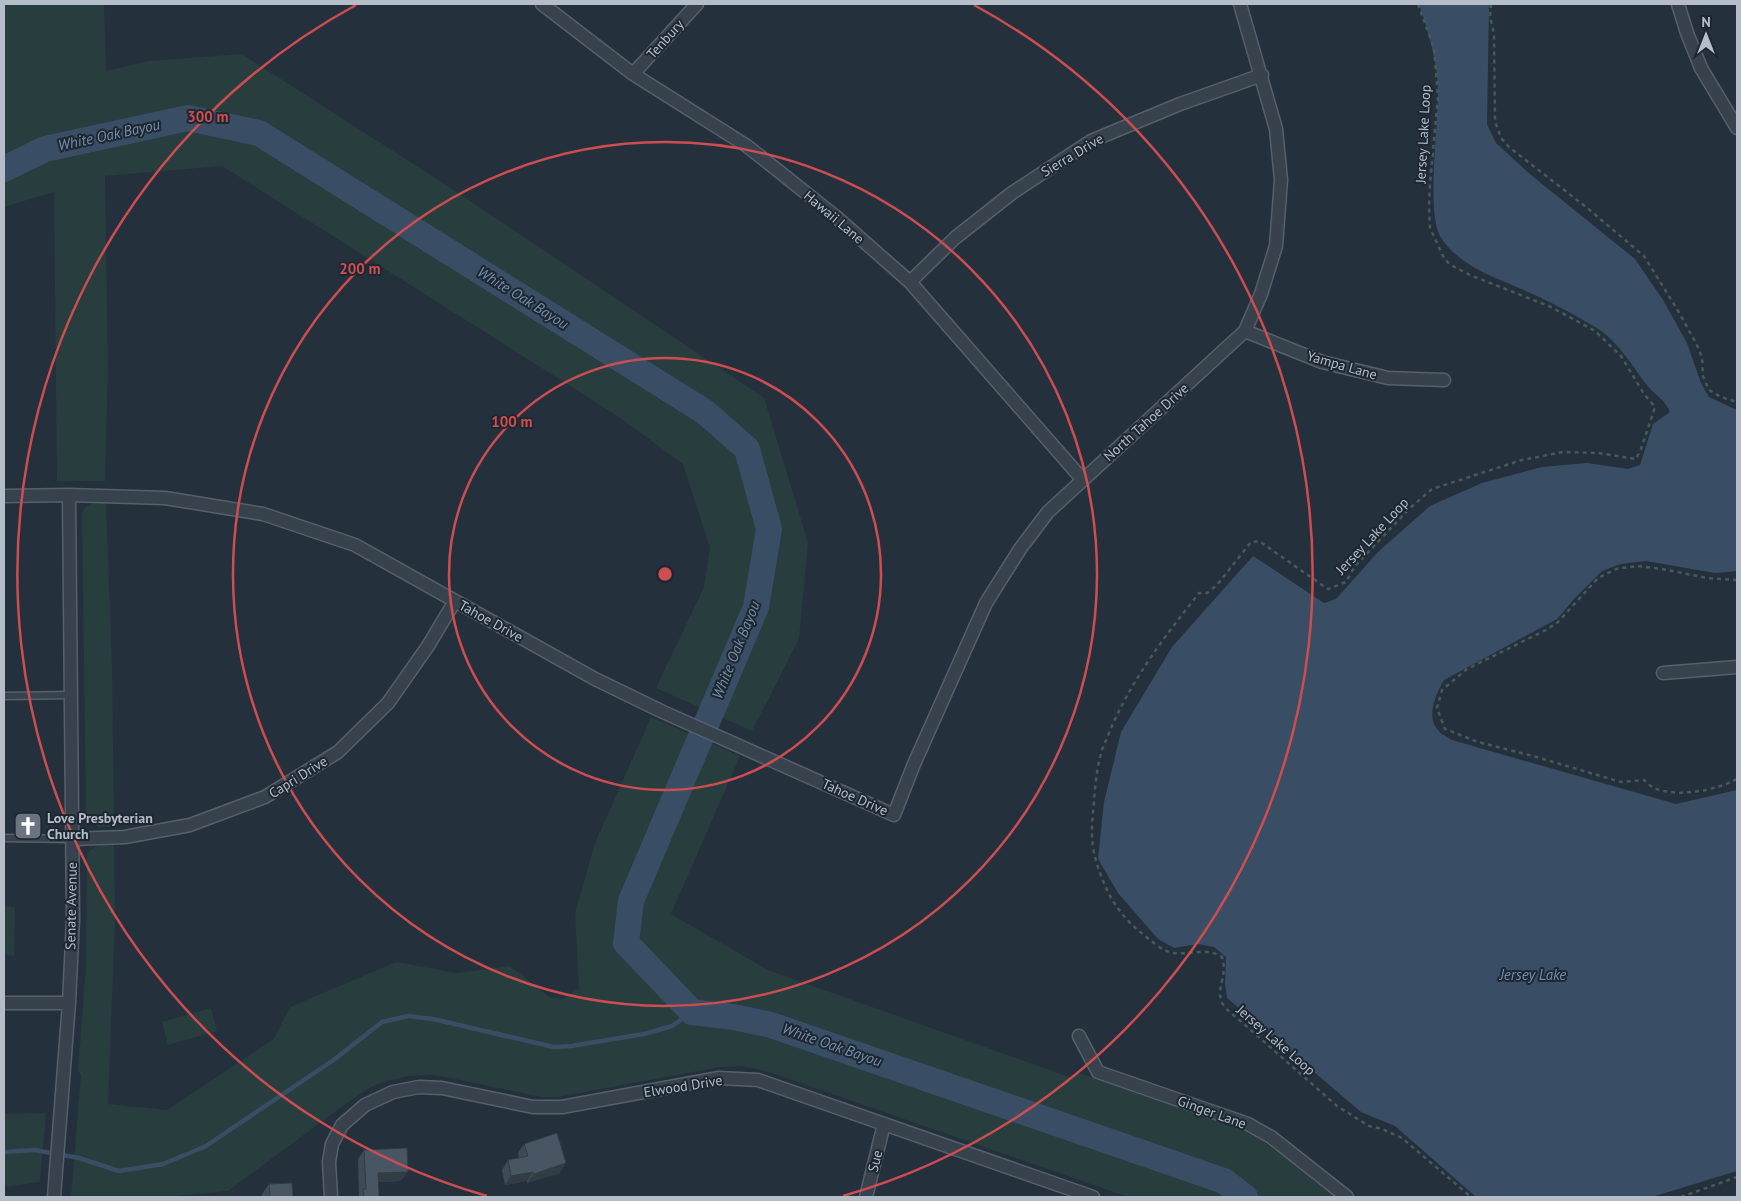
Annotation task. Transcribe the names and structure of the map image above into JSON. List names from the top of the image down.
{
  "streets": {
    "street": [
      "Tenbury",
      "Sierra Drive",
      "Hawaii Lane",
      "Yampa Lane",
      "North Tahoe Drive",
      "Tahoe Drive",
      "Capri Drive",
      "Senate Avenue",
      "Elwood Drive",
      "Ginger Lane",
      "Sue"
    ],
    "path": ["Jersey Lake Loop"]
  },
  "crossings": [
    ["Tenbury", "Hawaii Lane"],
    ["Sierra Drive", "Hawaii Lane"],
    ["Sierra Drive", "North Tahoe Drive"],
    ["Hawaii Lane", "North Tahoe Drive"],
    ["Yampa Lane", "North Tahoe Drive"],
    ["North Tahoe Drive", "Tahoe Drive"],
    ["Tahoe Drive", "Capri Drive"],
    ["Tahoe Drive", "Senate Avenue"],
    ["Capri Drive", "Senate Avenue"],
    ["Elwood Drive", "Sue"]
  ],
  "water": ["White Oak Bayou", "Jersey Lake"],
  "places": {
    "church": ["Love Presbyterian Church"]
  },
  "north": "top",
  "rings": ["300 m", "200 m", "100 m"]
}
